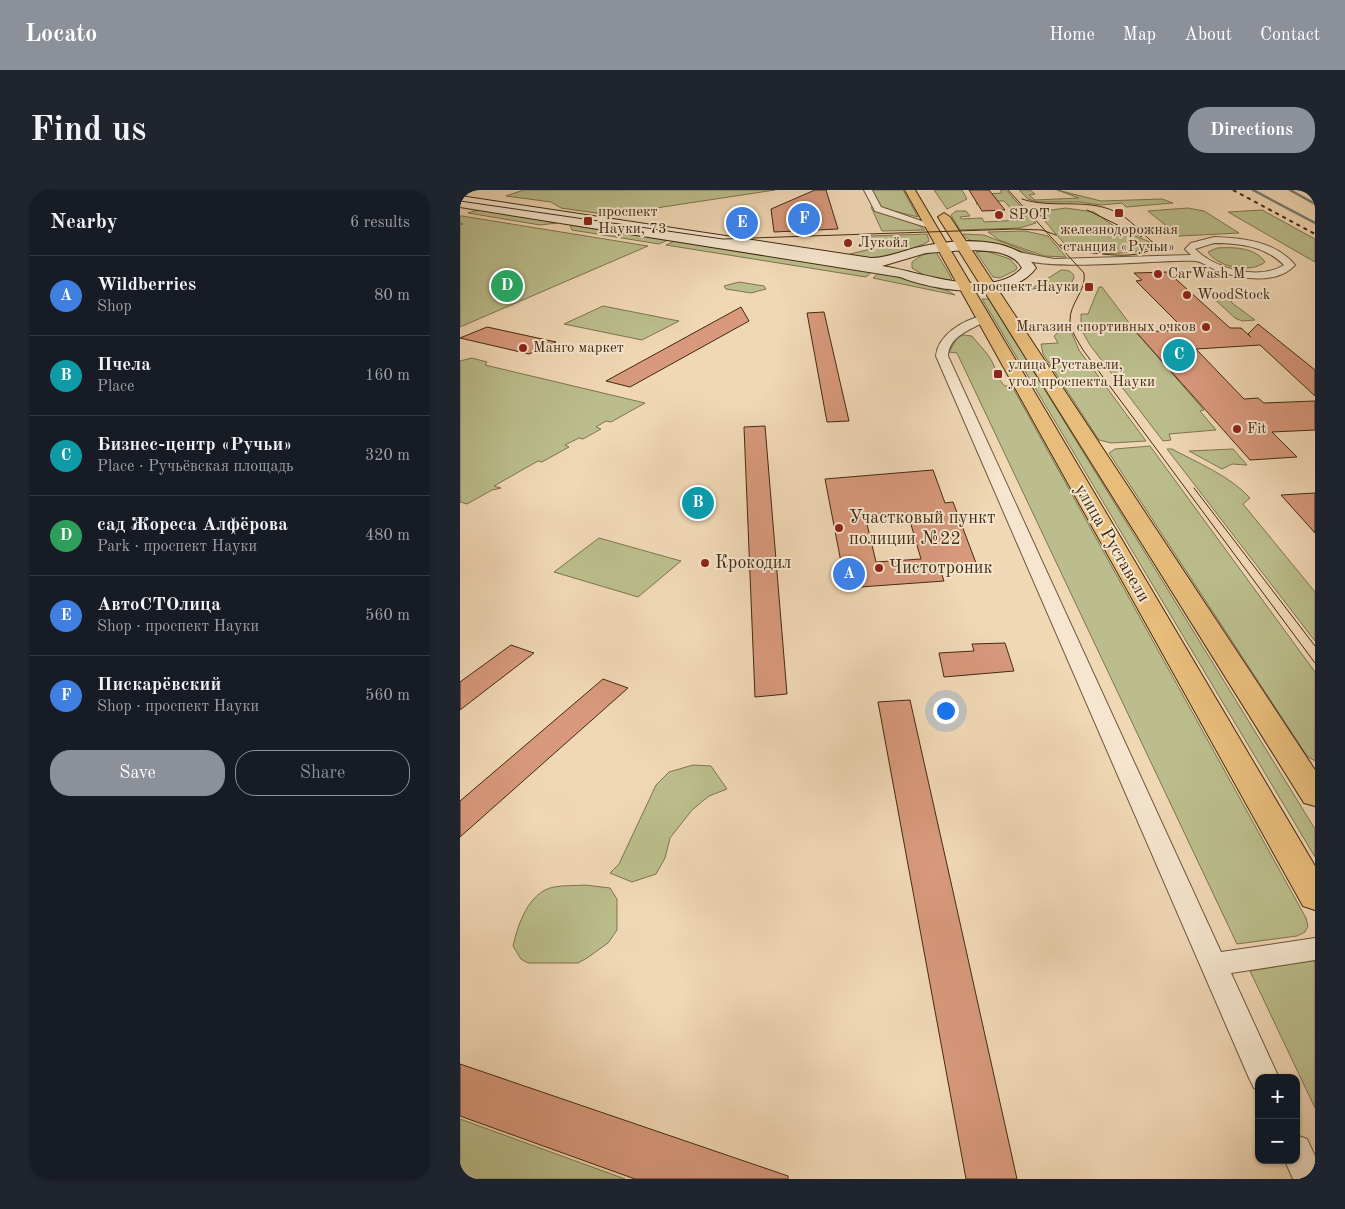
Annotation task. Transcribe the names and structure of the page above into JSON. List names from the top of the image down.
{
  "streets": {
    "main road": ["улица Руставели"]
  },
  "places": {
    "transit": [
      "железнодорожная станция «Ручьи»",
      "проспект Науки, 73",
      "проспект Науки",
      "улица Руставели, угол проспекта Науки"
    ],
    "other": [
      "SPOT",
      "Лукойл",
      "CarWash M",
      "WoodStock",
      "Магазин спортивных очков",
      "Манго маркет",
      "Fit",
      "Участковый пункт полиции №22",
      "Крокодил",
      "Чистотроник"
    ]
  },
  "page": {
    "header": "Locato",
    "nav": [
      "Home",
      "Map",
      "About",
      "Contact"
    ],
    "buttons": [
      "Directions",
      ["Save", "Share"]
    ],
    "title": "Find us",
    "heading": ["Nearby", "6 results"],
    "pins": [
      "F",
      "E",
      "D",
      "C",
      "B",
      "A"
    ],
    "list": [
      {
        "mark": "A",
        "name": "Wildberries",
        "note": "Shop",
        "value": "80 m"
      },
      {
        "mark": "B",
        "name": "Пчела",
        "note": "Place",
        "value": "160 m"
      },
      {
        "mark": "C",
        "name": "Бизнес-центр «Ручьи»",
        "note": "Place · Ручьёвская площадь",
        "value": "320 m"
      },
      {
        "mark": "D",
        "name": "сад Жореса Алфёрова",
        "note": "Park · проспект Науки",
        "value": "480 m"
      },
      {
        "mark": "E",
        "name": "АвтоСТОлица",
        "note": "Shop · проспект Науки",
        "value": "560 m"
      },
      {
        "mark": "F",
        "name": "Пискарёвский",
        "note": "Shop · проспект Науки",
        "value": "560 m"
      }
    ],
    "map_buttons": ["+", "−"]
  }
}
